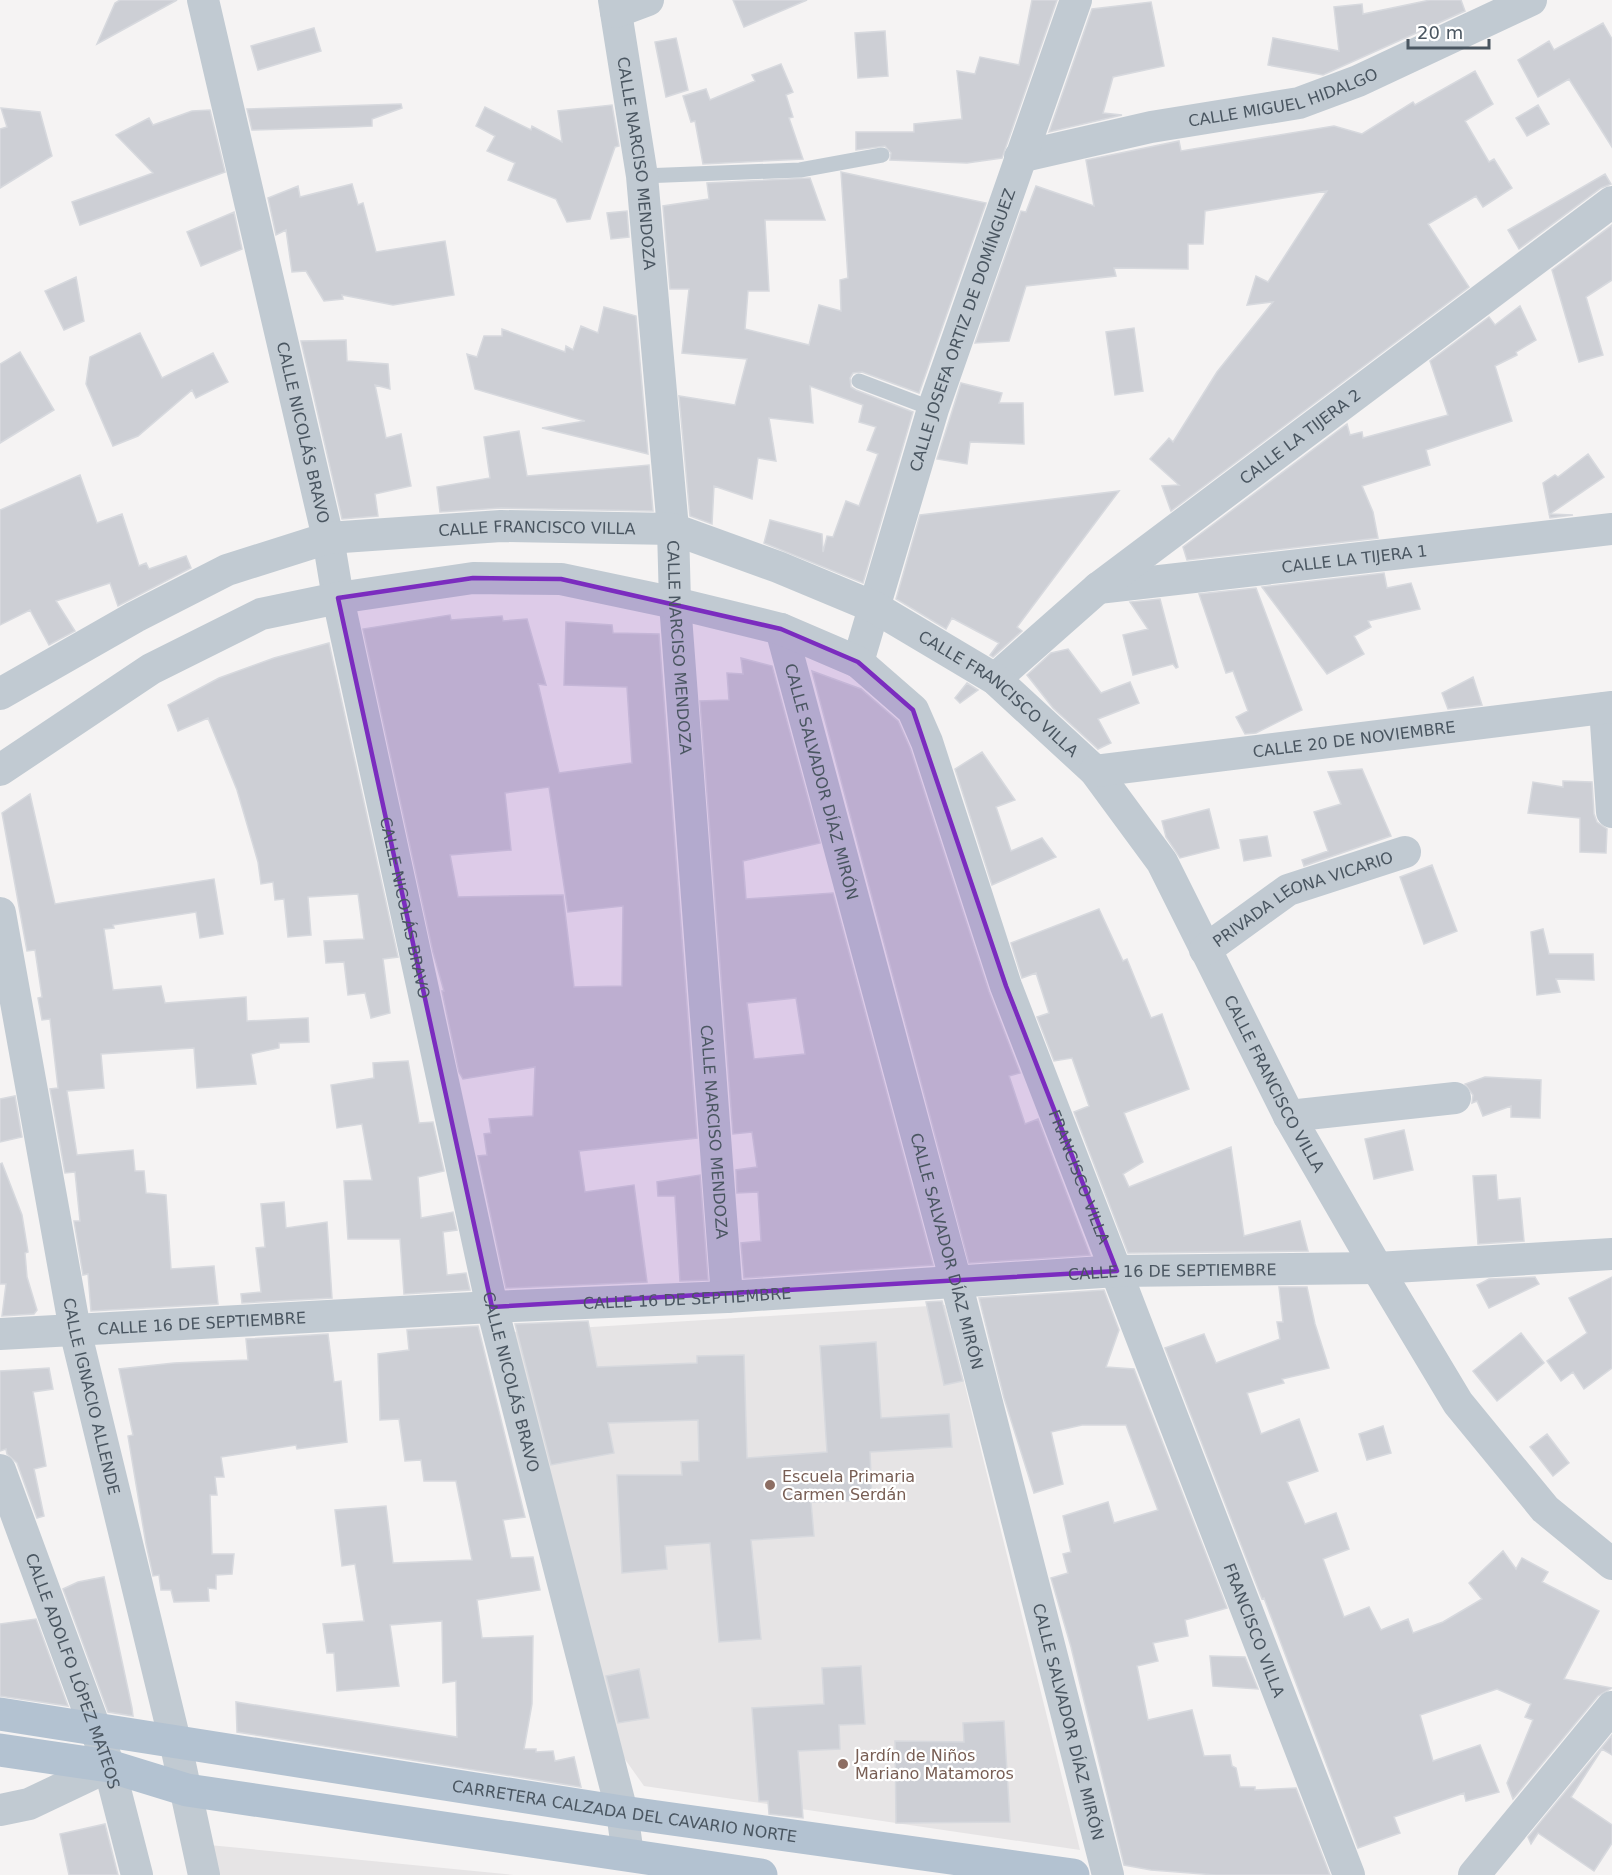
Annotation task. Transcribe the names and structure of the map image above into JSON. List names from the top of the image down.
{
  "streets": {
    "main road": ["CARRETERA CALZADA DEL CAVARIO NORTE"],
    "street": [
      "CALLE MIGUEL HIDALGO",
      "CALLE NARCISO MENDOZA",
      "CALLE JOSEFA ORTIZ DE DOMÍNGUEZ",
      "CALLE NICOLÁS BRAVO",
      "CALLE LA TIJERA 2",
      "CALLE FRANCISCO VILLA",
      "CALLE LA TIJERA 1",
      "CALLE 20 DE NOVIEMBRE",
      "CALLE SALVADOR DÍAZ MIRÓN",
      "PRIVADA LEONA VICARIO",
      "FRANCISCO VILLA",
      "CALLE 16 DE SEPTIEMBRE",
      "CALLE IGNACIO ALLENDE",
      "CALLE ADOLFO LÓPEZ MATEOS"
    ]
  },
  "crossings": [
    ["CALLE MIGUEL HIDALGO", "CALLE JOSEFA ORTIZ DE DOMÍNGUEZ"],
    ["CALLE NARCISO MENDOZA", "CALLE FRANCISCO VILLA"],
    ["CALLE NARCISO MENDOZA", "CALLE 16 DE SEPTIEMBRE"],
    ["CALLE JOSEFA ORTIZ DE DOMÍNGUEZ", "CALLE FRANCISCO VILLA"],
    ["CALLE JOSEFA ORTIZ DE DOMÍNGUEZ", "FRANCISCO VILLA"],
    ["CALLE NICOLÁS BRAVO", "CALLE FRANCISCO VILLA"],
    ["CALLE NICOLÁS BRAVO", "CALLE 16 DE SEPTIEMBRE"],
    ["CALLE NICOLÁS BRAVO", "CARRETERA CALZADA DEL CAVARIO NORTE"],
    ["CALLE LA TIJERA 2", "CALLE FRANCISCO VILLA"],
    ["CALLE LA TIJERA 2", "CALLE LA TIJERA 1"],
    ["CALLE FRANCISCO VILLA", "CALLE 20 DE NOVIEMBRE"],
    ["CALLE FRANCISCO VILLA", "PRIVADA LEONA VICARIO"],
    ["CALLE FRANCISCO VILLA", "CALLE 16 DE SEPTIEMBRE"],
    ["CALLE SALVADOR DÍAZ MIRÓN", "CALLE 16 DE SEPTIEMBRE"],
    ["FRANCISCO VILLA", "CALLE 16 DE SEPTIEMBRE"],
    ["CALLE 16 DE SEPTIEMBRE", "CALLE IGNACIO ALLENDE"],
    ["CALLE IGNACIO ALLENDE", "CARRETERA CALZADA DEL CAVARIO NORTE"],
    ["CALLE ADOLFO LÓPEZ MATEOS", "CARRETERA CALZADA DEL CAVARIO NORTE"]
  ],
  "places": ["Escuela Primaria Carmen Serdán", "Jardín de Niños Mariano Matamoros"],
  "scale_bar": "20 m"
}
